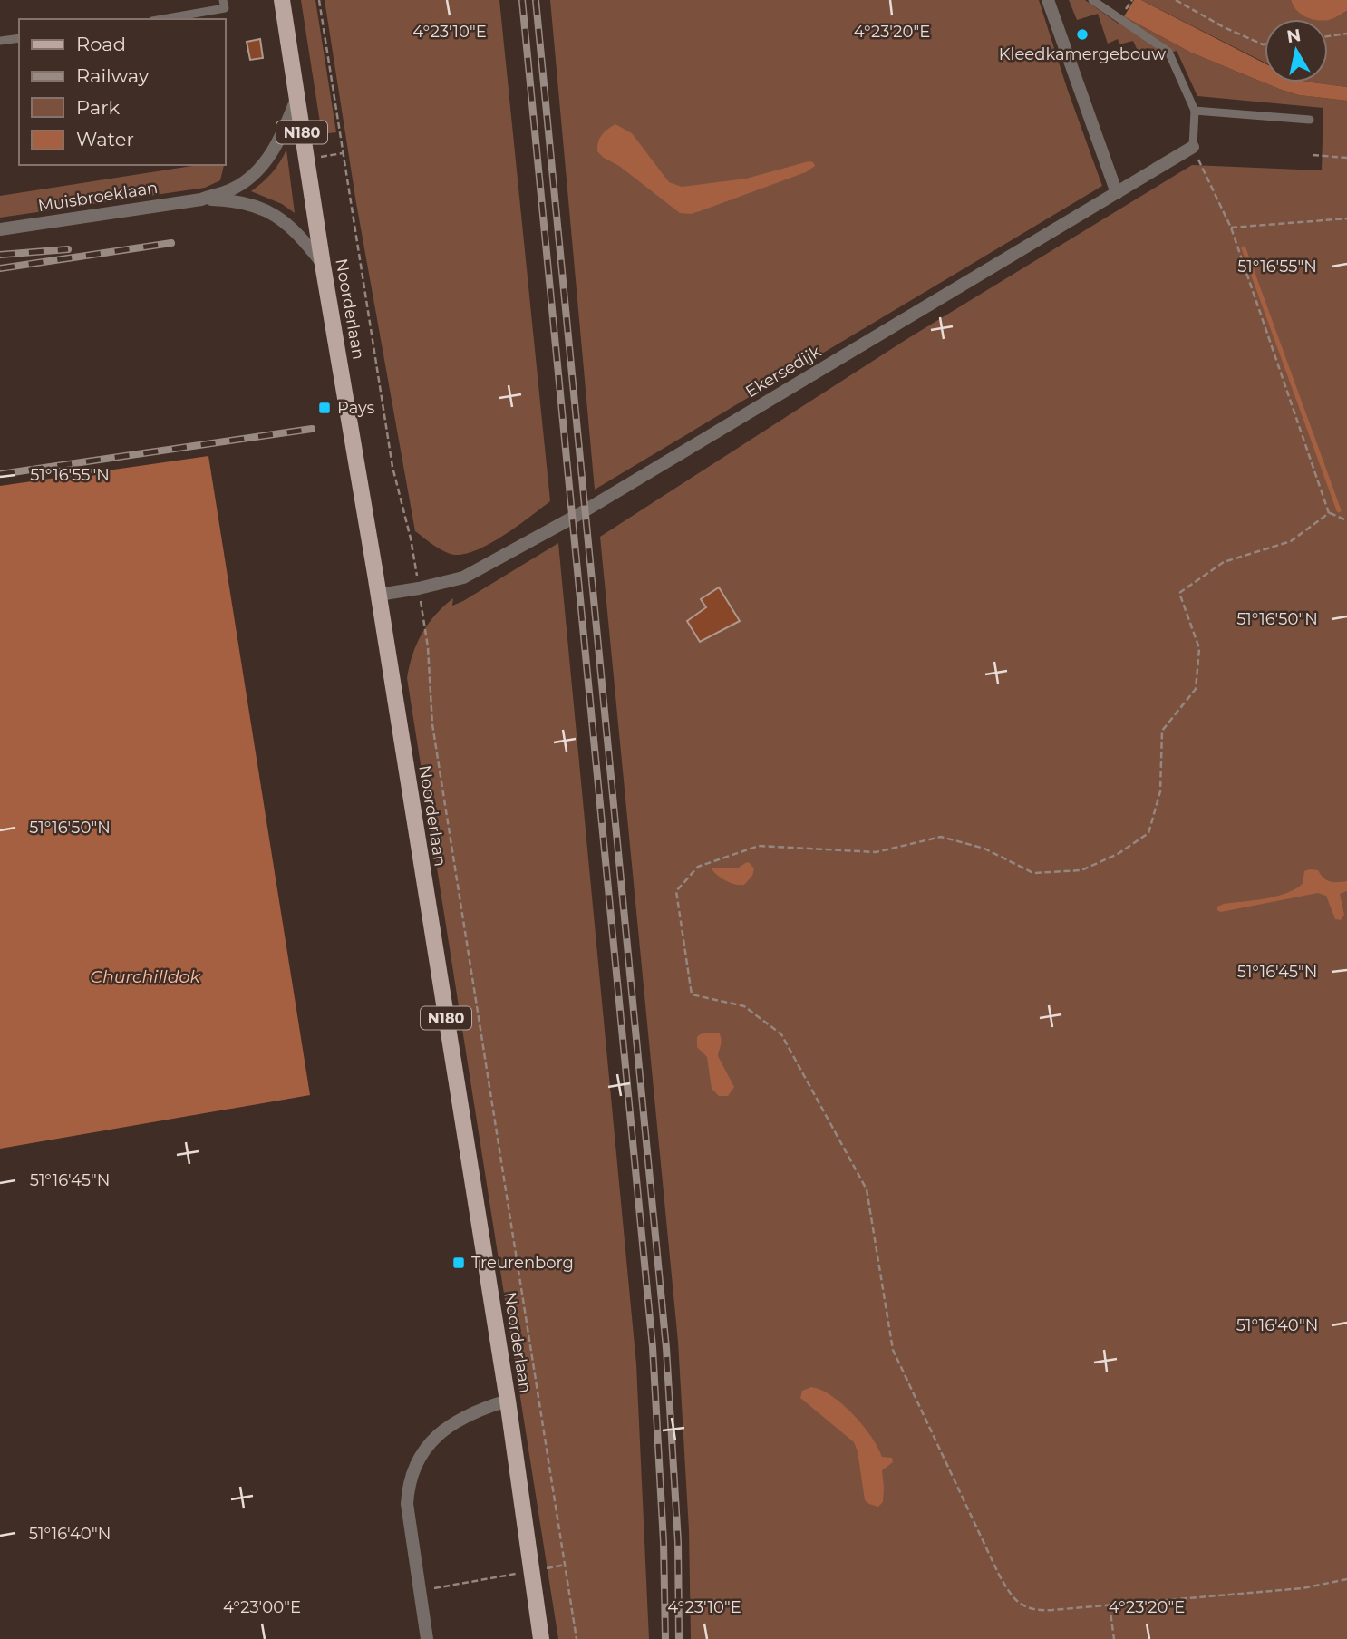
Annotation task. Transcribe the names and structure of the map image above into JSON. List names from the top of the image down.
{
  "streets": {
    "main road": ["N180", "Noorderlaan"],
    "street": ["Muisbroeklaan", "Ekersedijk"]
  },
  "crossings": [
    ["Muisbroeklaan", "Noorderlaan"],
    ["Noorderlaan", "Ekersedijk"]
  ],
  "water": ["Churchilldok"],
  "places": {
    "other": ["Kleedkamergebouw"],
    "transit": ["Pays", "Treurenborg"]
  },
  "legend": [
    "Road",
    "Railway",
    "Park",
    "Water"
  ],
  "north": "top",
  "coordinates": [
    "4°23'10\"E",
    "4°23'20\"E",
    "51°16'55\"N",
    "51°16'50\"N",
    "51°16'45\"N",
    "51°16'40\"N",
    "4°23'00\"E"
  ]
}
